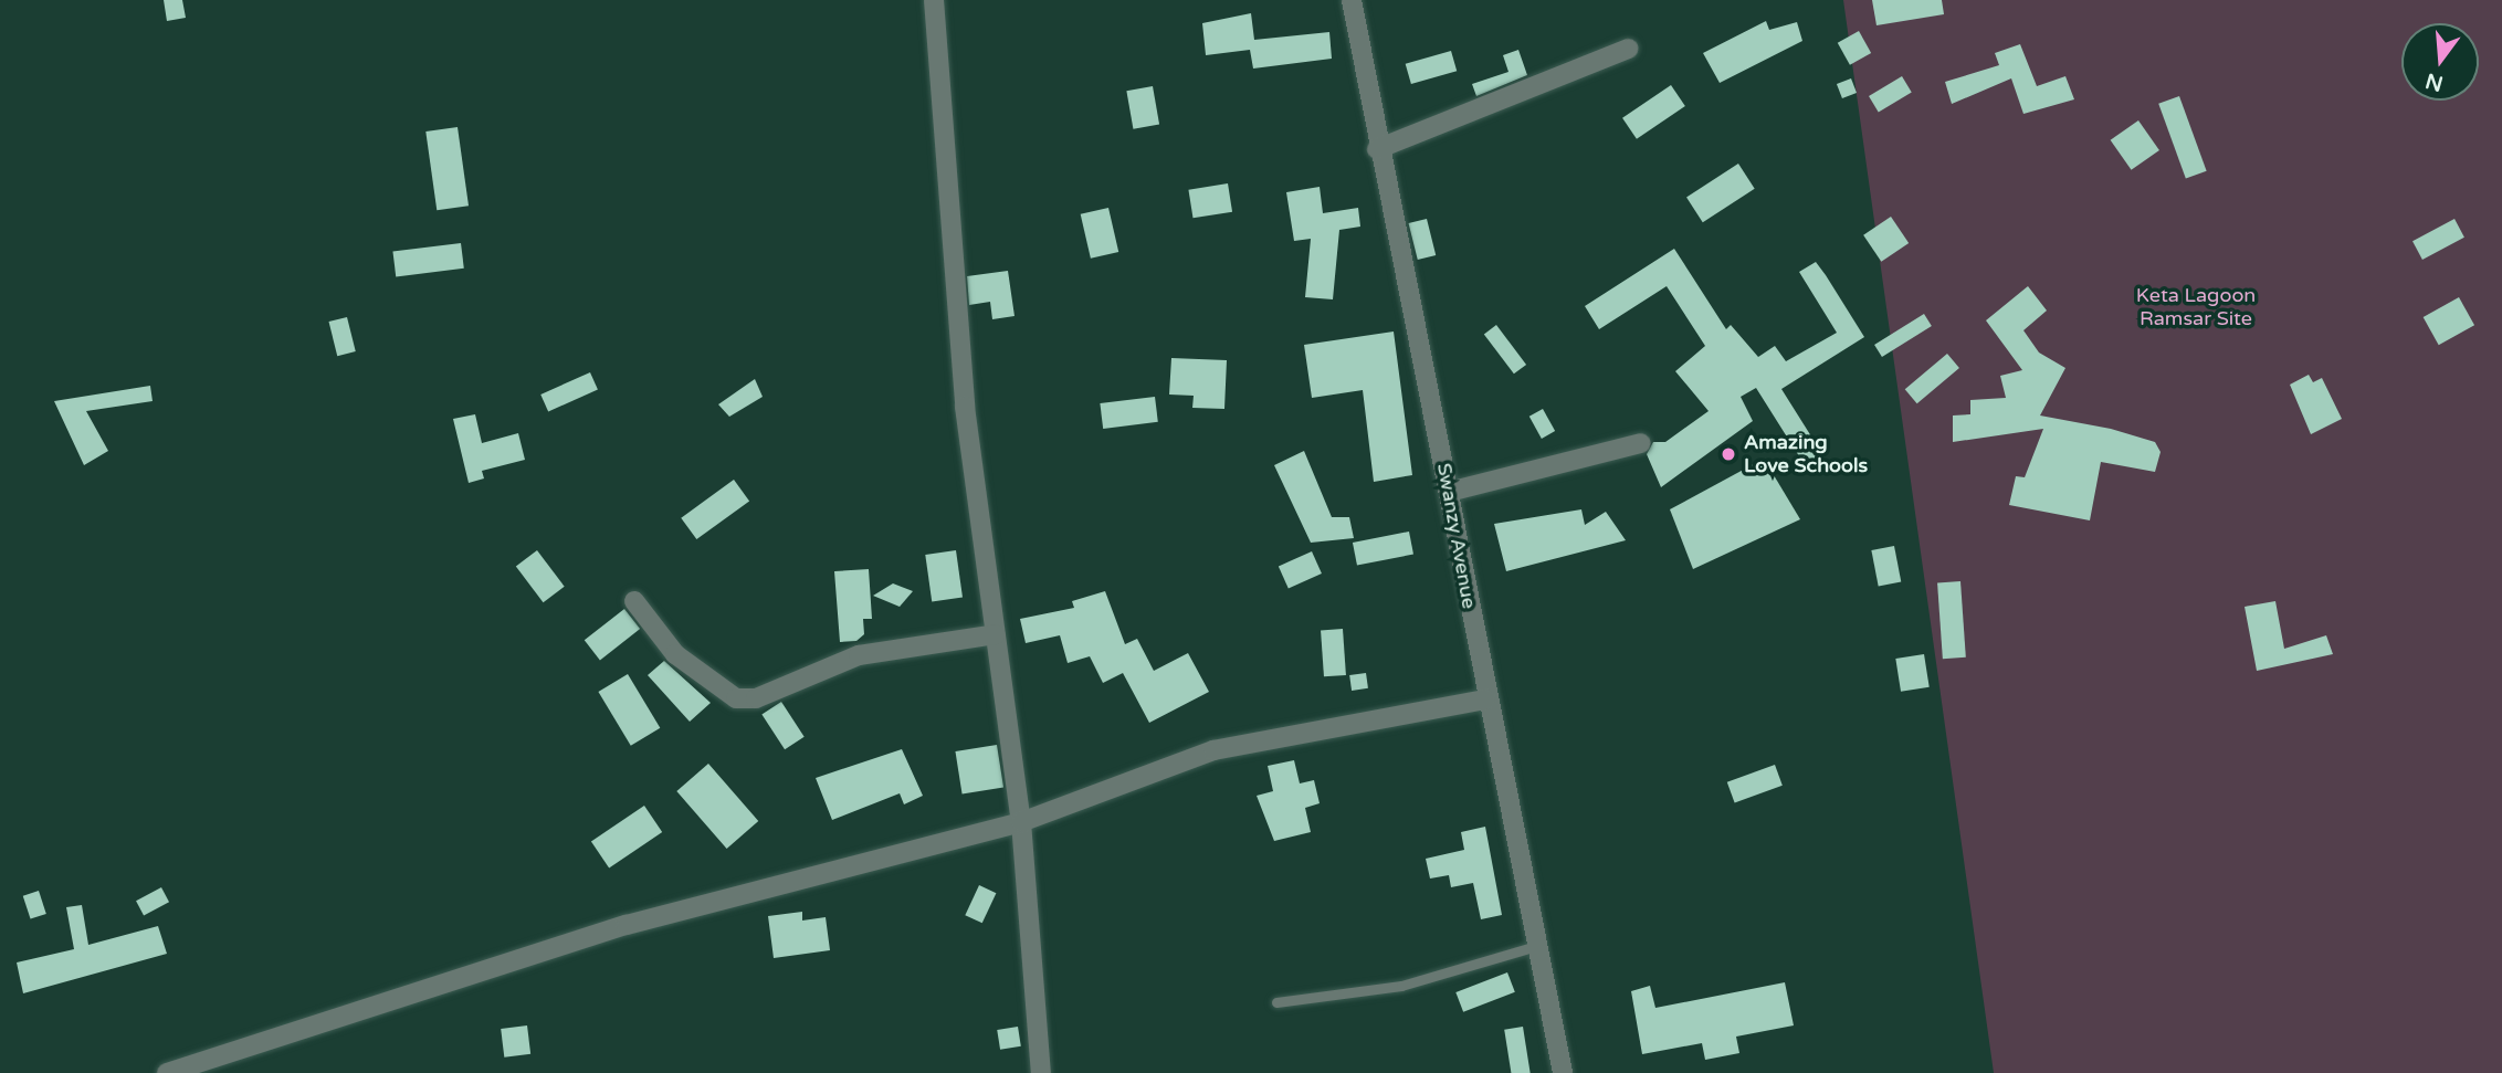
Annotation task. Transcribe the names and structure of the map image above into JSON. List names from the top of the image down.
{
  "streets": {
    "street": ["Swanzy Avenue"]
  },
  "parks": ["Keta Lagoon Ramsar Site"],
  "places": ["Amazing Love Schools"],
  "north": "bottom"
}
